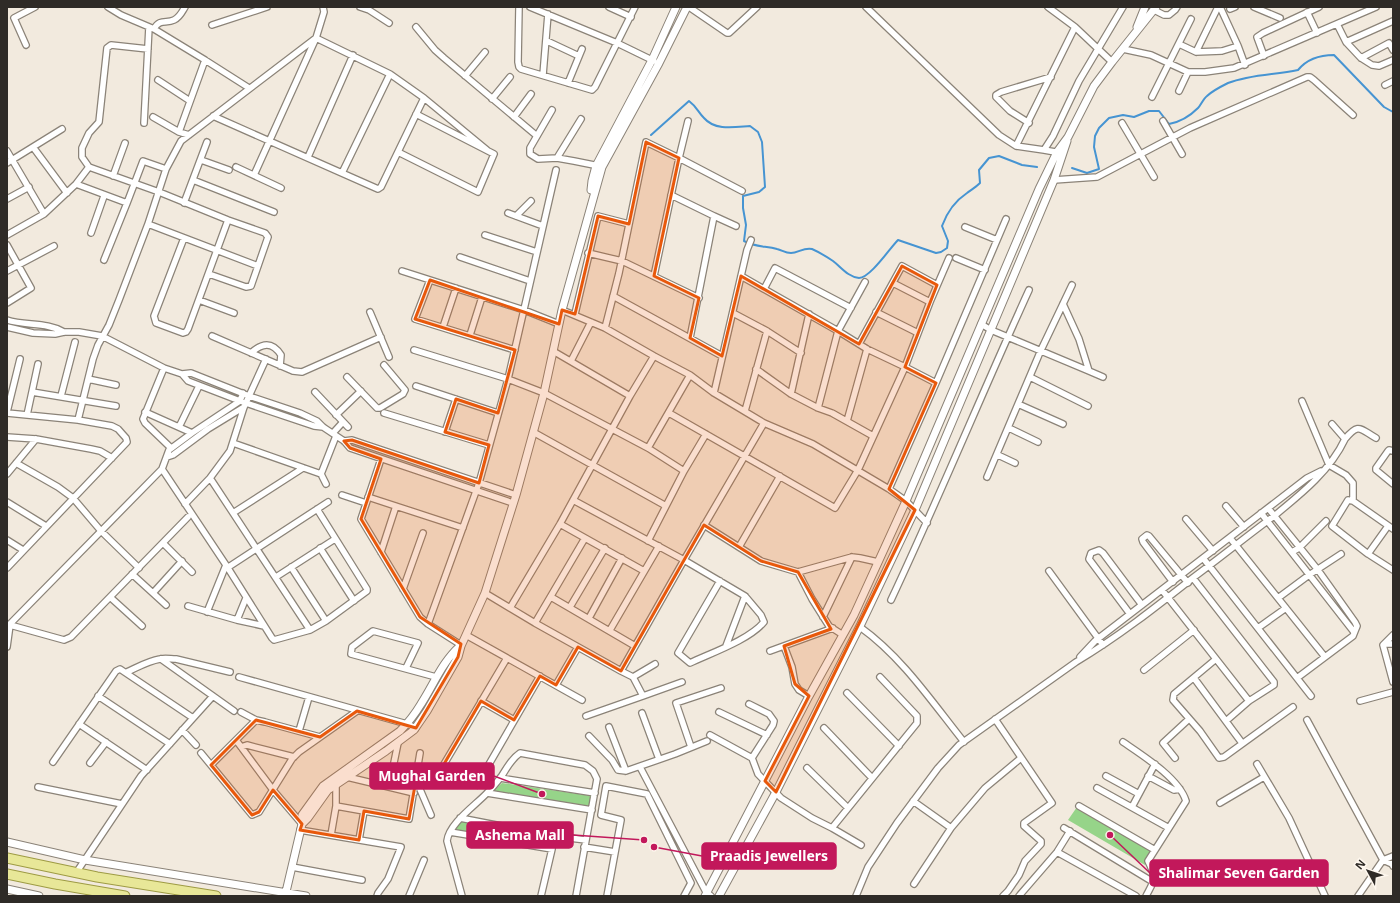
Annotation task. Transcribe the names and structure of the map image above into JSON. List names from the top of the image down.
{
  "places": [
    "Mughal Garden",
    "Shalimar Seven Garden",
    "Ashema Mall",
    "Praadis Jewellers"
  ],
  "north": "top left"
}
